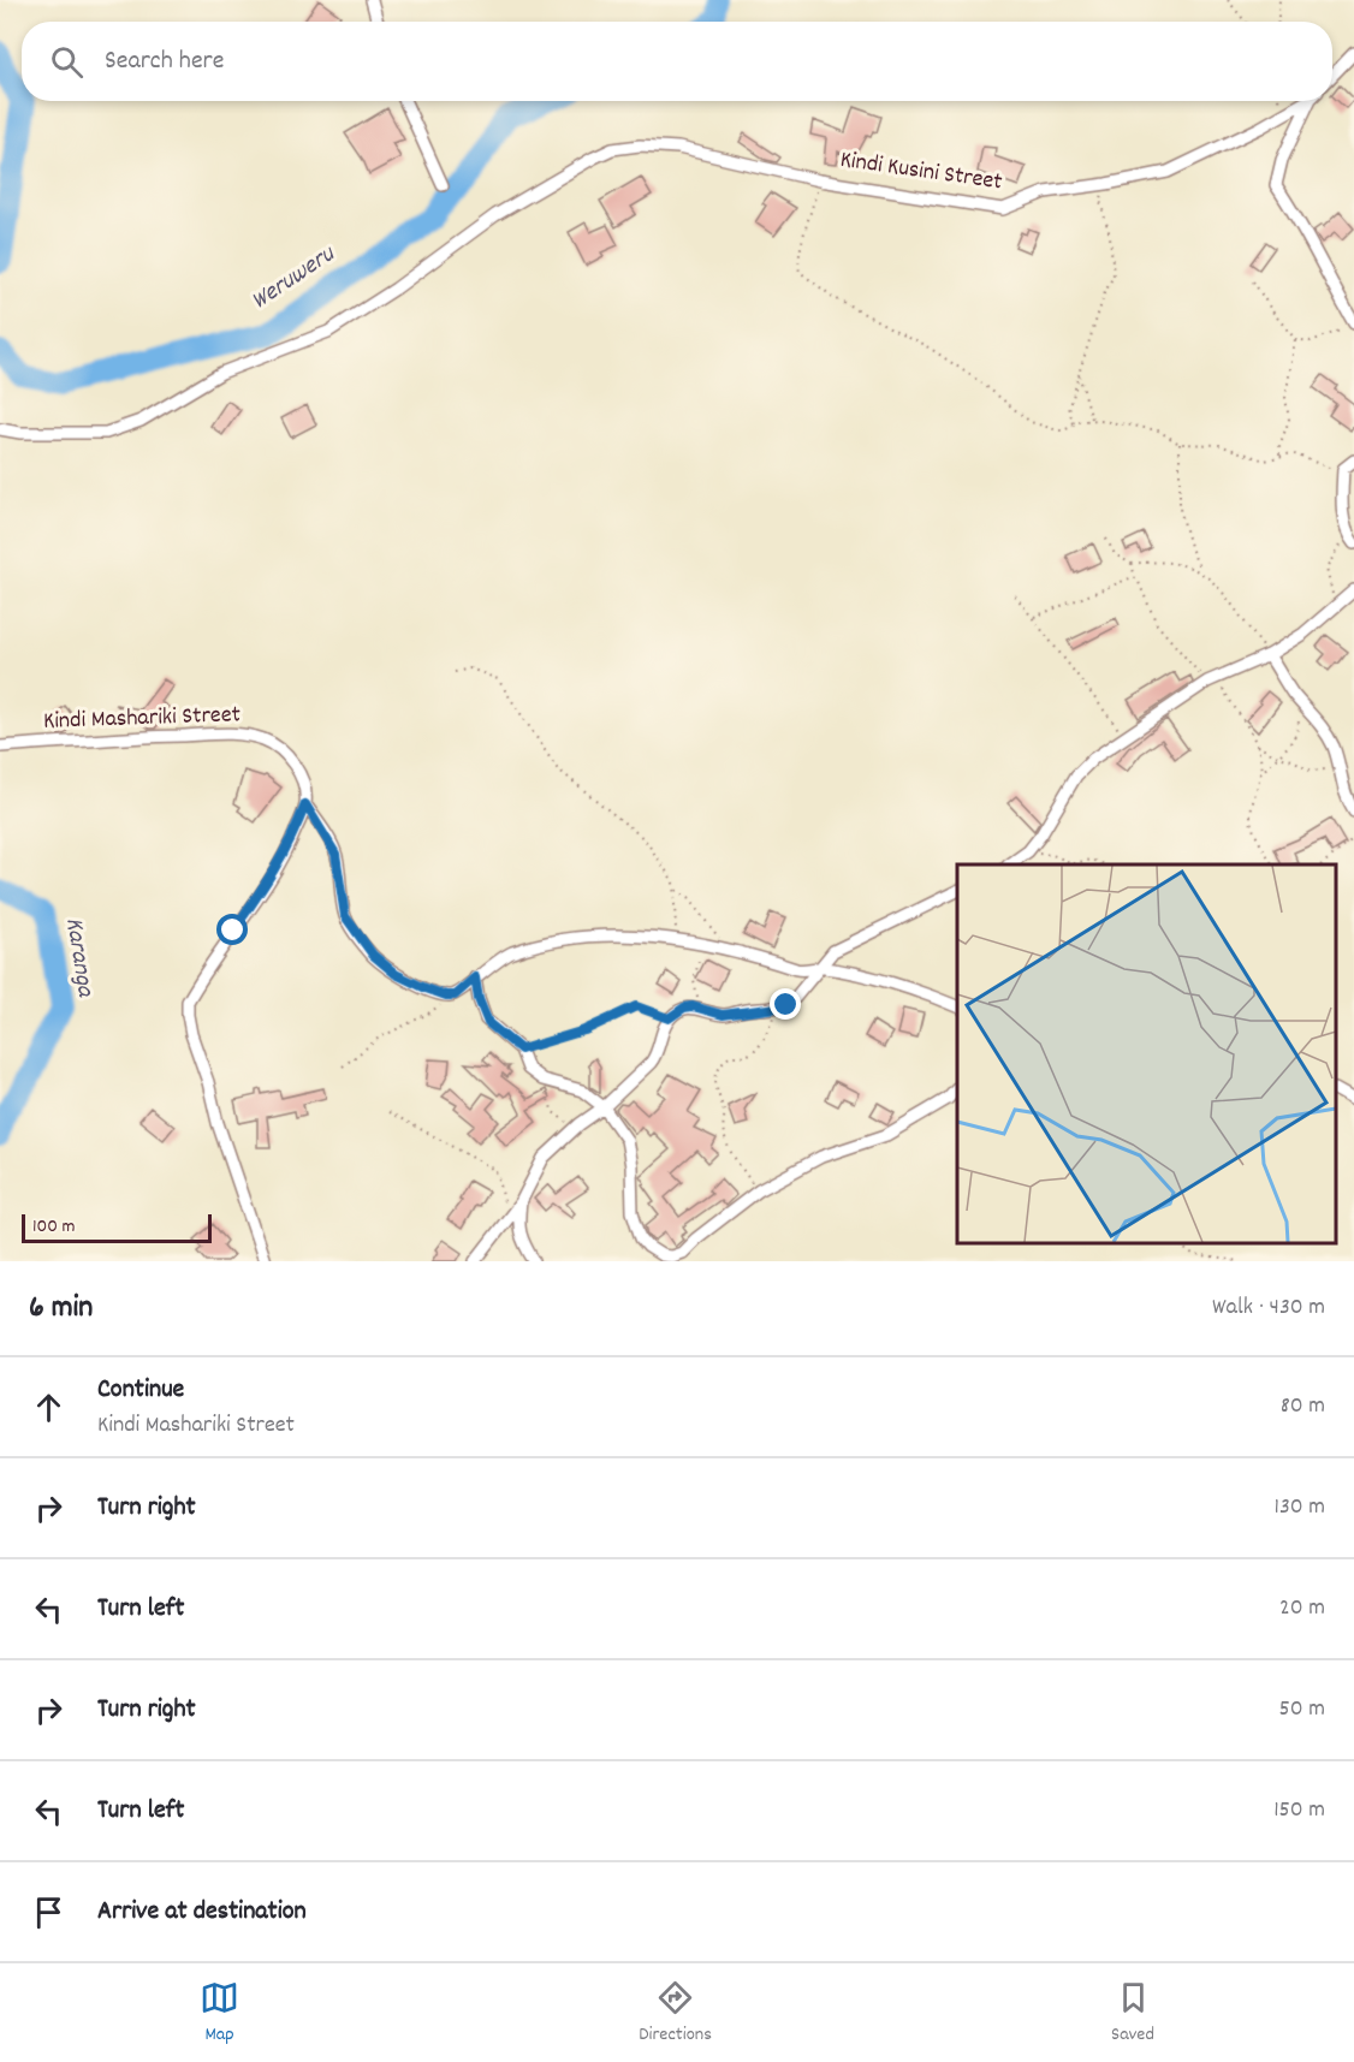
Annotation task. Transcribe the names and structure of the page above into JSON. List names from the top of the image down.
{
  "streets": {
    "street": ["Kindi Kusini Street", "Kindi Mashariki Street"]
  },
  "water": ["Weruweru", "Karanga"],
  "scale_bar": "100 m",
  "page": {
    "search": "Search here",
    "scale": "100 m",
    "heading": ["6 min", "Walk · 430 m"],
    "list": [
      ["Continue", "Kindi Mashariki Street", "80 m"],
      ["Turn right", "130 m"],
      ["Turn left", "20 m"],
      ["Turn right", "50 m"],
      ["Turn left", "150 m"],
      "Arrive at destination"
    ],
    "nav": ["Map", "Directions", "Saved"]
  }
}
